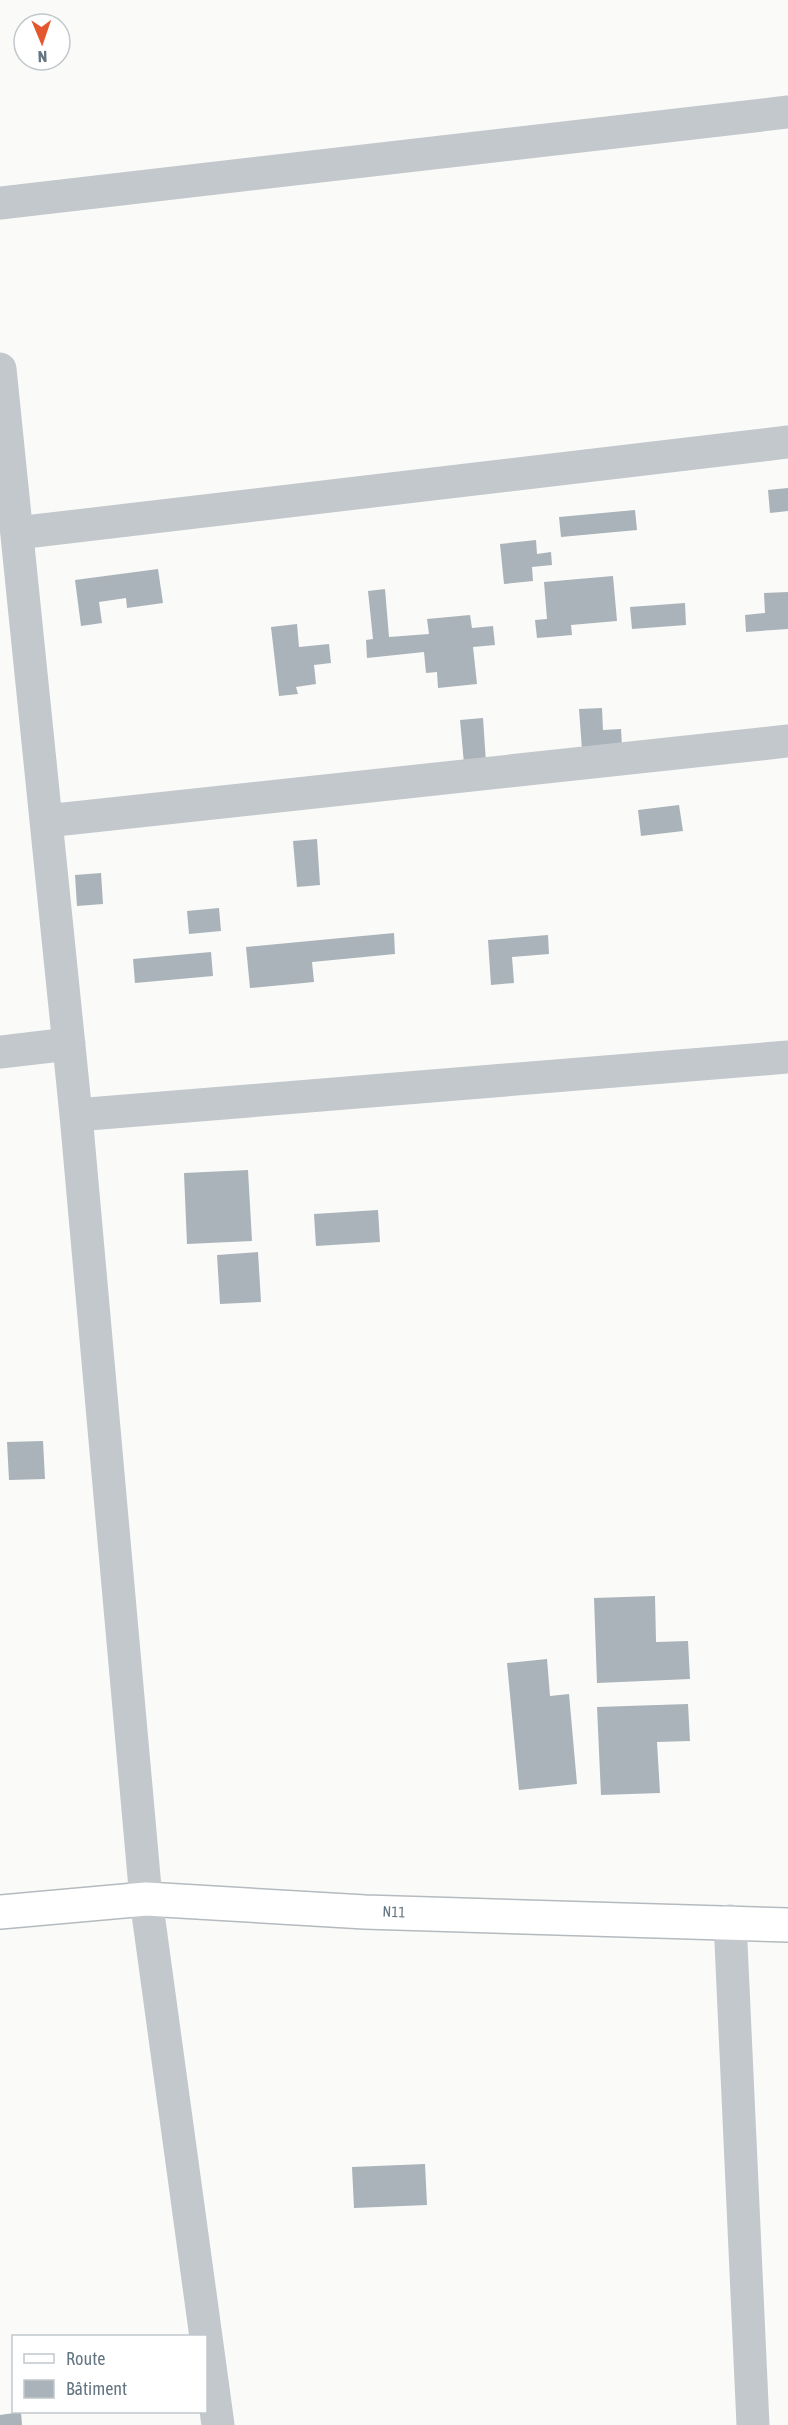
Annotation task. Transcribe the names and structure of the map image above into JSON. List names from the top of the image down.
{
  "streets": {
    "main road": ["N11"]
  },
  "legend": ["Route", "Bâtiment"],
  "north": "bottom"
}
